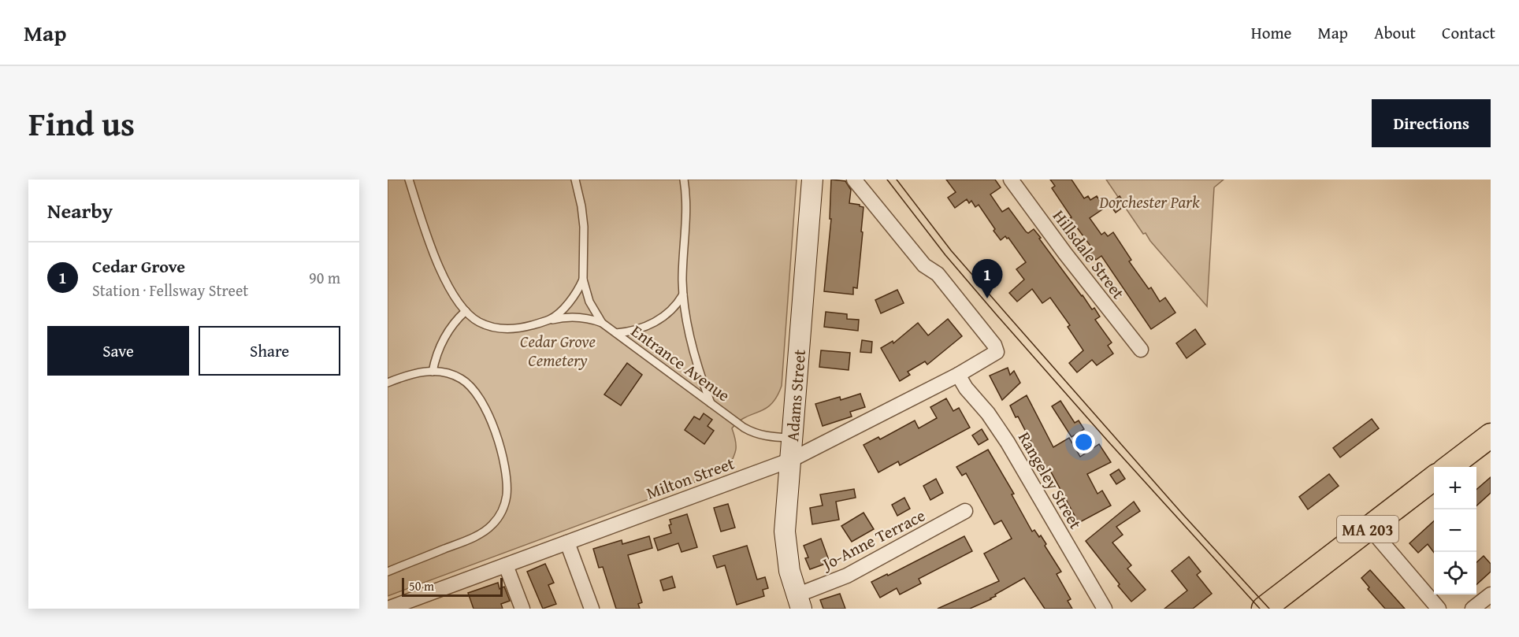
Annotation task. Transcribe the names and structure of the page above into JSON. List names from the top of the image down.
{
  "streets": {
    "highway": ["MA 203"],
    "main road": ["Adams Street"],
    "street": [
      "Hillsdale Street",
      "Milton Street",
      "Rangeley Street",
      "Jo-Anne Terrace"
    ],
    "lane": ["Entrance Avenue"]
  },
  "crossings": [
    ["Entrance Avenue", "Adams Street"],
    ["Adams Street", "Milton Street"],
    ["Adams Street", "Jo-Anne Terrace"],
    ["Milton Street", "Rangeley Street"]
  ],
  "parks": ["Dorchester Park", "Cedar Grove Cemetery"],
  "scale_bar": "50 m",
  "page": {
    "header": "Map",
    "nav": [
      "Home",
      "Map",
      "About",
      "Contact"
    ],
    "title": "Find us",
    "buttons": [
      "Directions",
      ["Save", "Share"]
    ],
    "heading": "Nearby",
    "list": [
      {
        "mark": "1",
        "name": "Cedar Grove",
        "note": "Station · Fellsway Street",
        "value": "90 m"
      }
    ],
    "pins": "1",
    "map_buttons": ["+", "−"],
    "scale": "50 m"
  }
}
